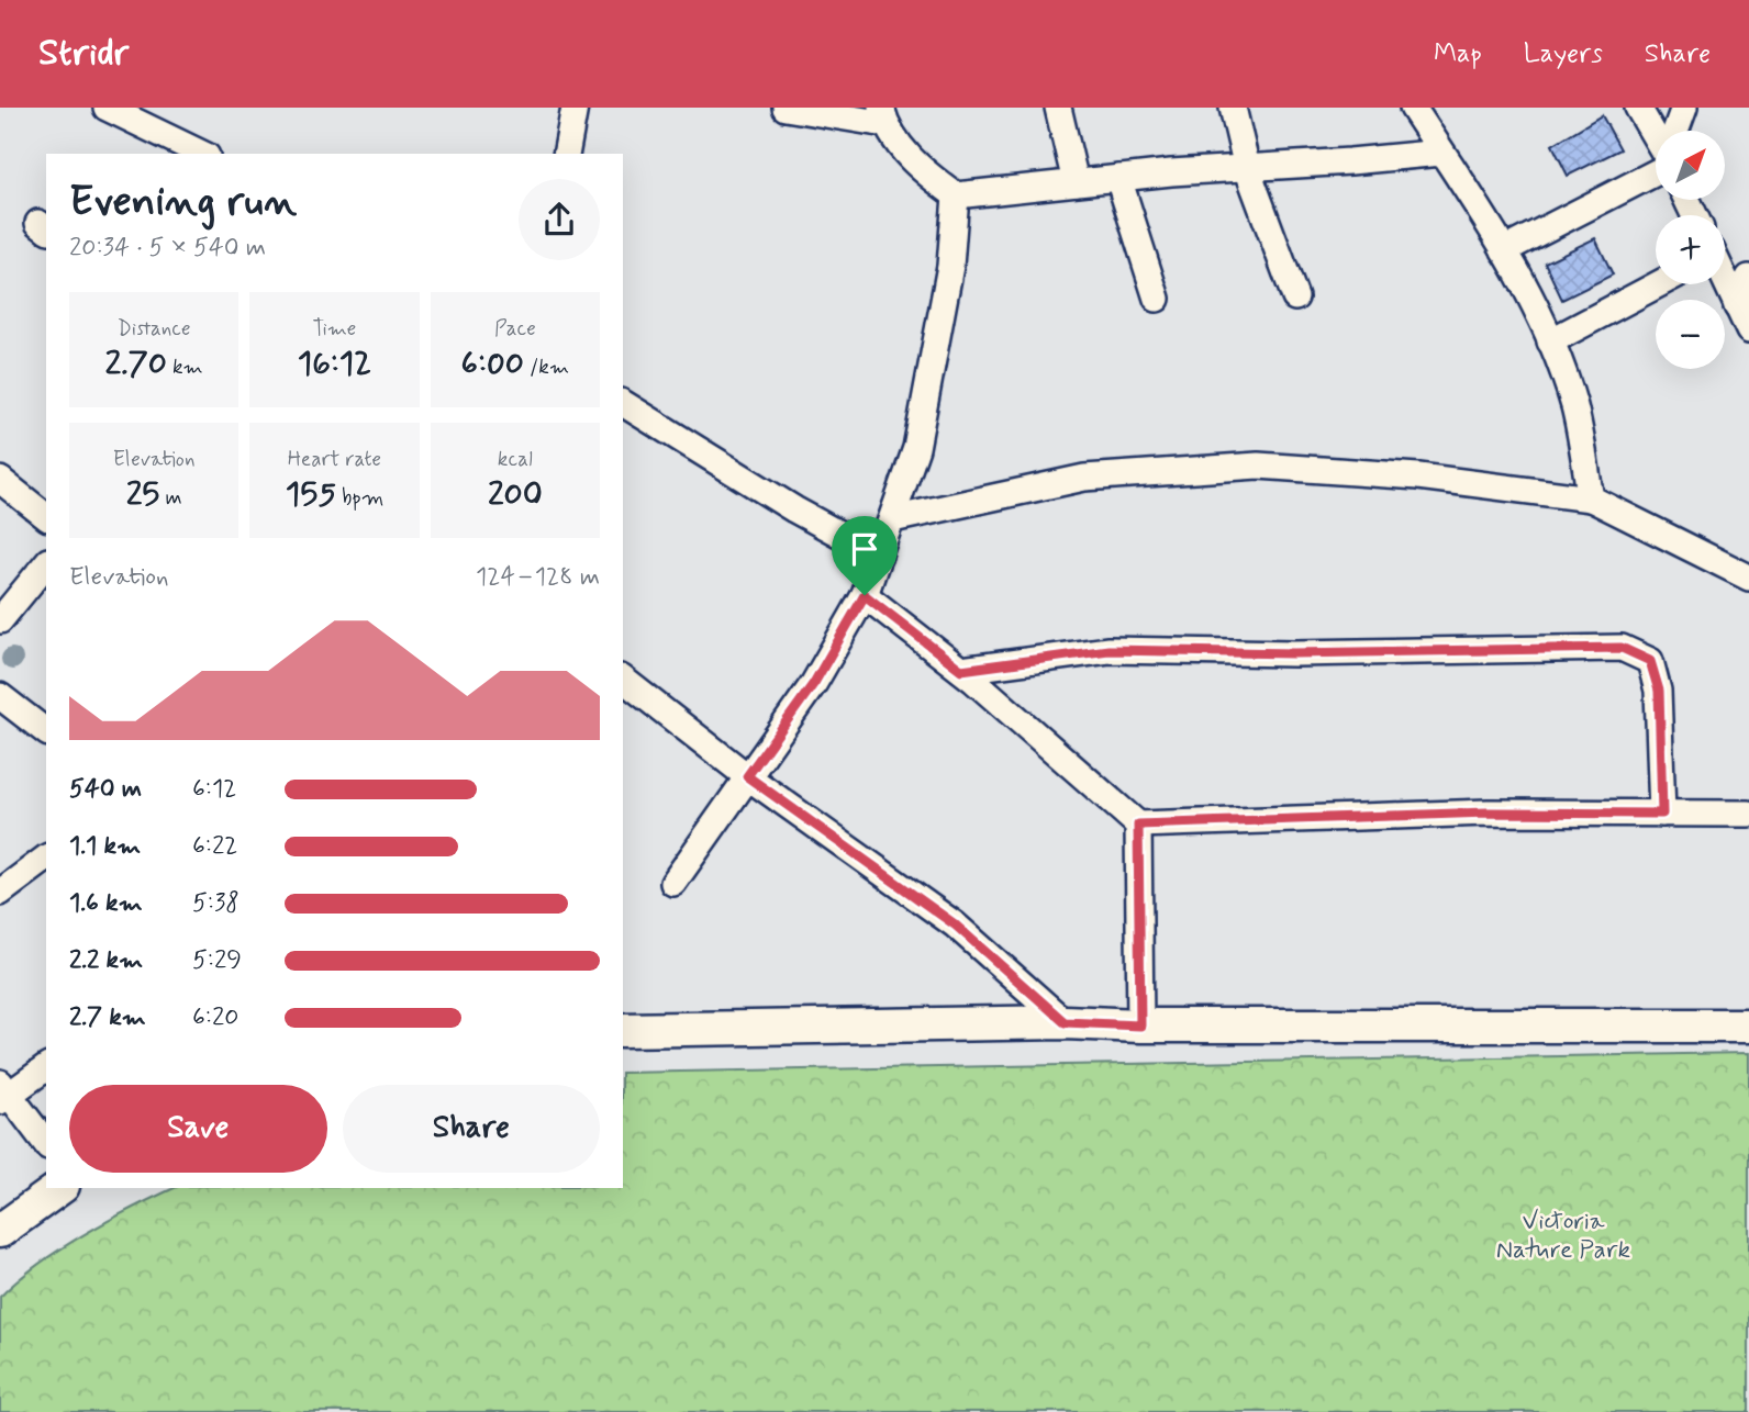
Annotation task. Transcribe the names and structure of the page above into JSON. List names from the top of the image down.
{
  "parks": ["Victoria Nature Park"],
  "north": "top right",
  "page": {
    "header": "Stridr",
    "nav": ["Map", "Layers", "Share"],
    "map_buttons": ["+", "−"],
    "heading": ["Evening run", "20:34 · 5 × 540 m"],
    "stats": [
      ["Distance", "2.70 km"],
      ["Time", "16:12"],
      ["Pace", "6:00 /km"],
      ["Elevation", "25 m"],
      ["Heart rate", "155 bpm"],
      ["kcal", "200"]
    ],
    "chart": ["Elevation", "124–128 m"],
    "list": [
      {
        "name": "540 m",
        "note": "6:12"
      },
      {
        "name": "1.1 km",
        "note": "6:22"
      },
      {
        "name": "1.6 km",
        "note": "5:38"
      },
      {
        "name": "2.2 km",
        "note": "5:29"
      },
      {
        "name": "2.7 km",
        "note": "6:20"
      }
    ],
    "buttons": ["Save", "Share"]
  }
}
